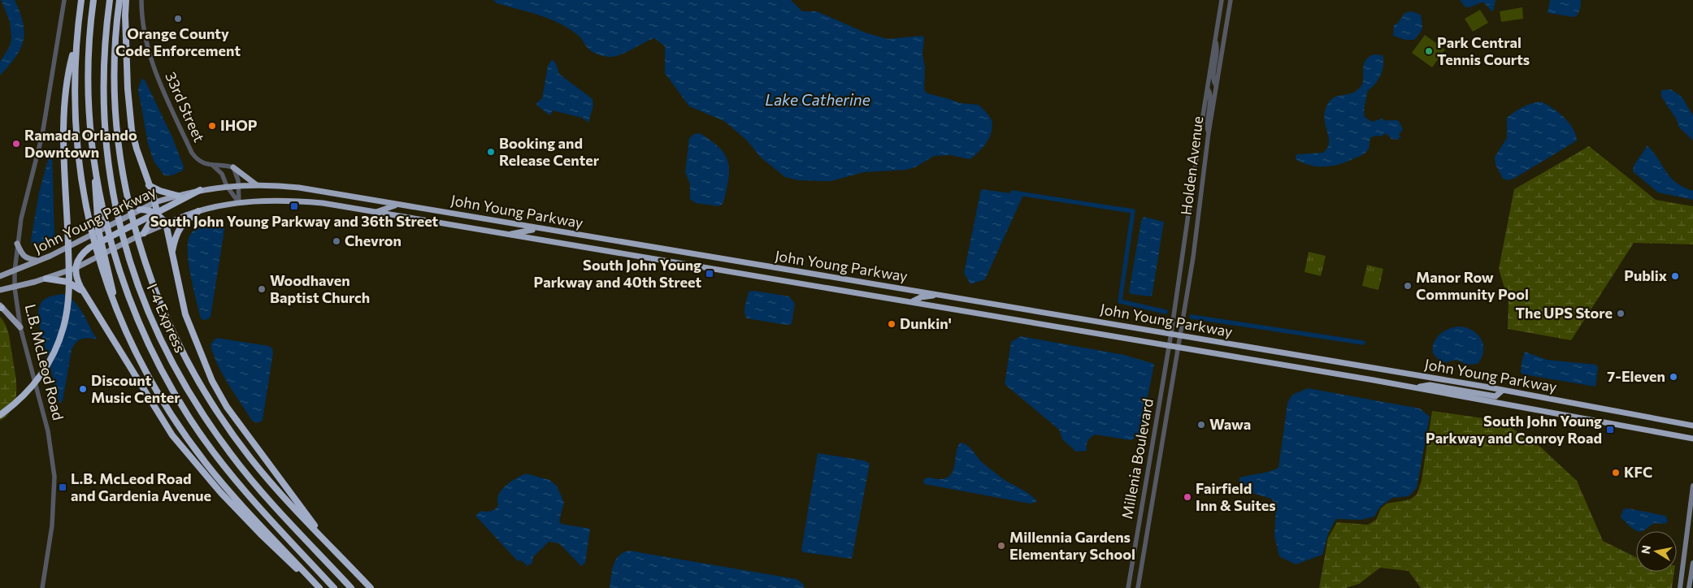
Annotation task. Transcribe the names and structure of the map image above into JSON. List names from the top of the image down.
{
  "streets": {
    "highway": ["John Young Parkway", "I-4 Express"],
    "street": [
      "33rd Street",
      "Holden Avenue",
      "L.B. McLeod Road",
      "Millenia Boulevard"
    ]
  },
  "crossings": [
    ["33rd Street", "John Young Parkway"],
    ["Holden Avenue", "John Young Parkway"],
    ["Holden Avenue", "Millenia Boulevard"],
    ["John Young Parkway", "L.B. McLeod Road"],
    ["John Young Parkway", "Millenia Boulevard"]
  ],
  "water": ["Lake Catherine"],
  "places": {
    "other": [
      "Orange County Code Enforcement",
      "Park Central Tennis Courts",
      "IHOP",
      "Ramada Orlando Downtown",
      "Booking and Release Center",
      "Chevron",
      "Publix",
      "Manor Row Community Pool",
      "Woodhaven Baptist Church",
      "The UPS Store",
      "Dunkin'",
      "7-Eleven",
      "Discount Music Center",
      "Wawa",
      "KFC",
      "Fairfield Inn & Suites",
      "Millennia Gardens Elementary School"
    ],
    "transit": [
      "South John Young Parkway and 36th Street",
      "South John Young Parkway and 40th Street",
      "South John Young Parkway and Conroy Road",
      "L.B. McLeod Road and Gardenia Avenue"
    ]
  },
  "north": "left"
}
